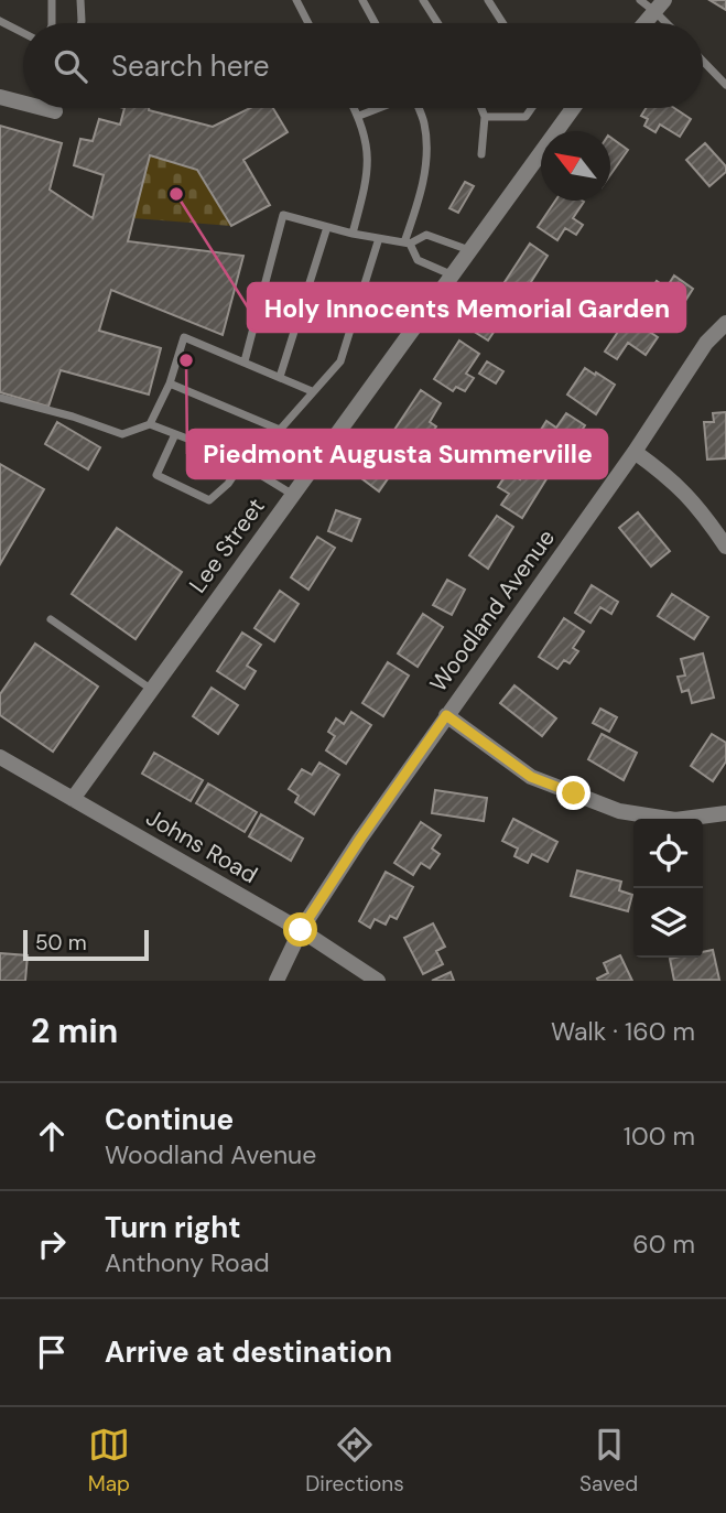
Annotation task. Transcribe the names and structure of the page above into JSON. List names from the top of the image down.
{
  "streets": {
    "street": ["Lee Street", "Woodland Avenue", "Johns Road"]
  },
  "crossings": [
    ["Lee Street", "Johns Road"],
    ["Woodland Avenue", "Johns Road"]
  ],
  "places": ["Holy Innocents Memorial Garden", "Piedmont Augusta Summerville"],
  "scale_bar": "50 m",
  "north": "top left",
  "page": {
    "search": "Search here",
    "scale": "50 m",
    "heading": ["2 min", "Walk · 160 m"],
    "list": [
      ["Continue", "Woodland Avenue", "100 m"],
      ["Turn right", "Anthony Road", "60 m"],
      "Arrive at destination"
    ],
    "nav": ["Map", "Directions", "Saved"]
  }
}
